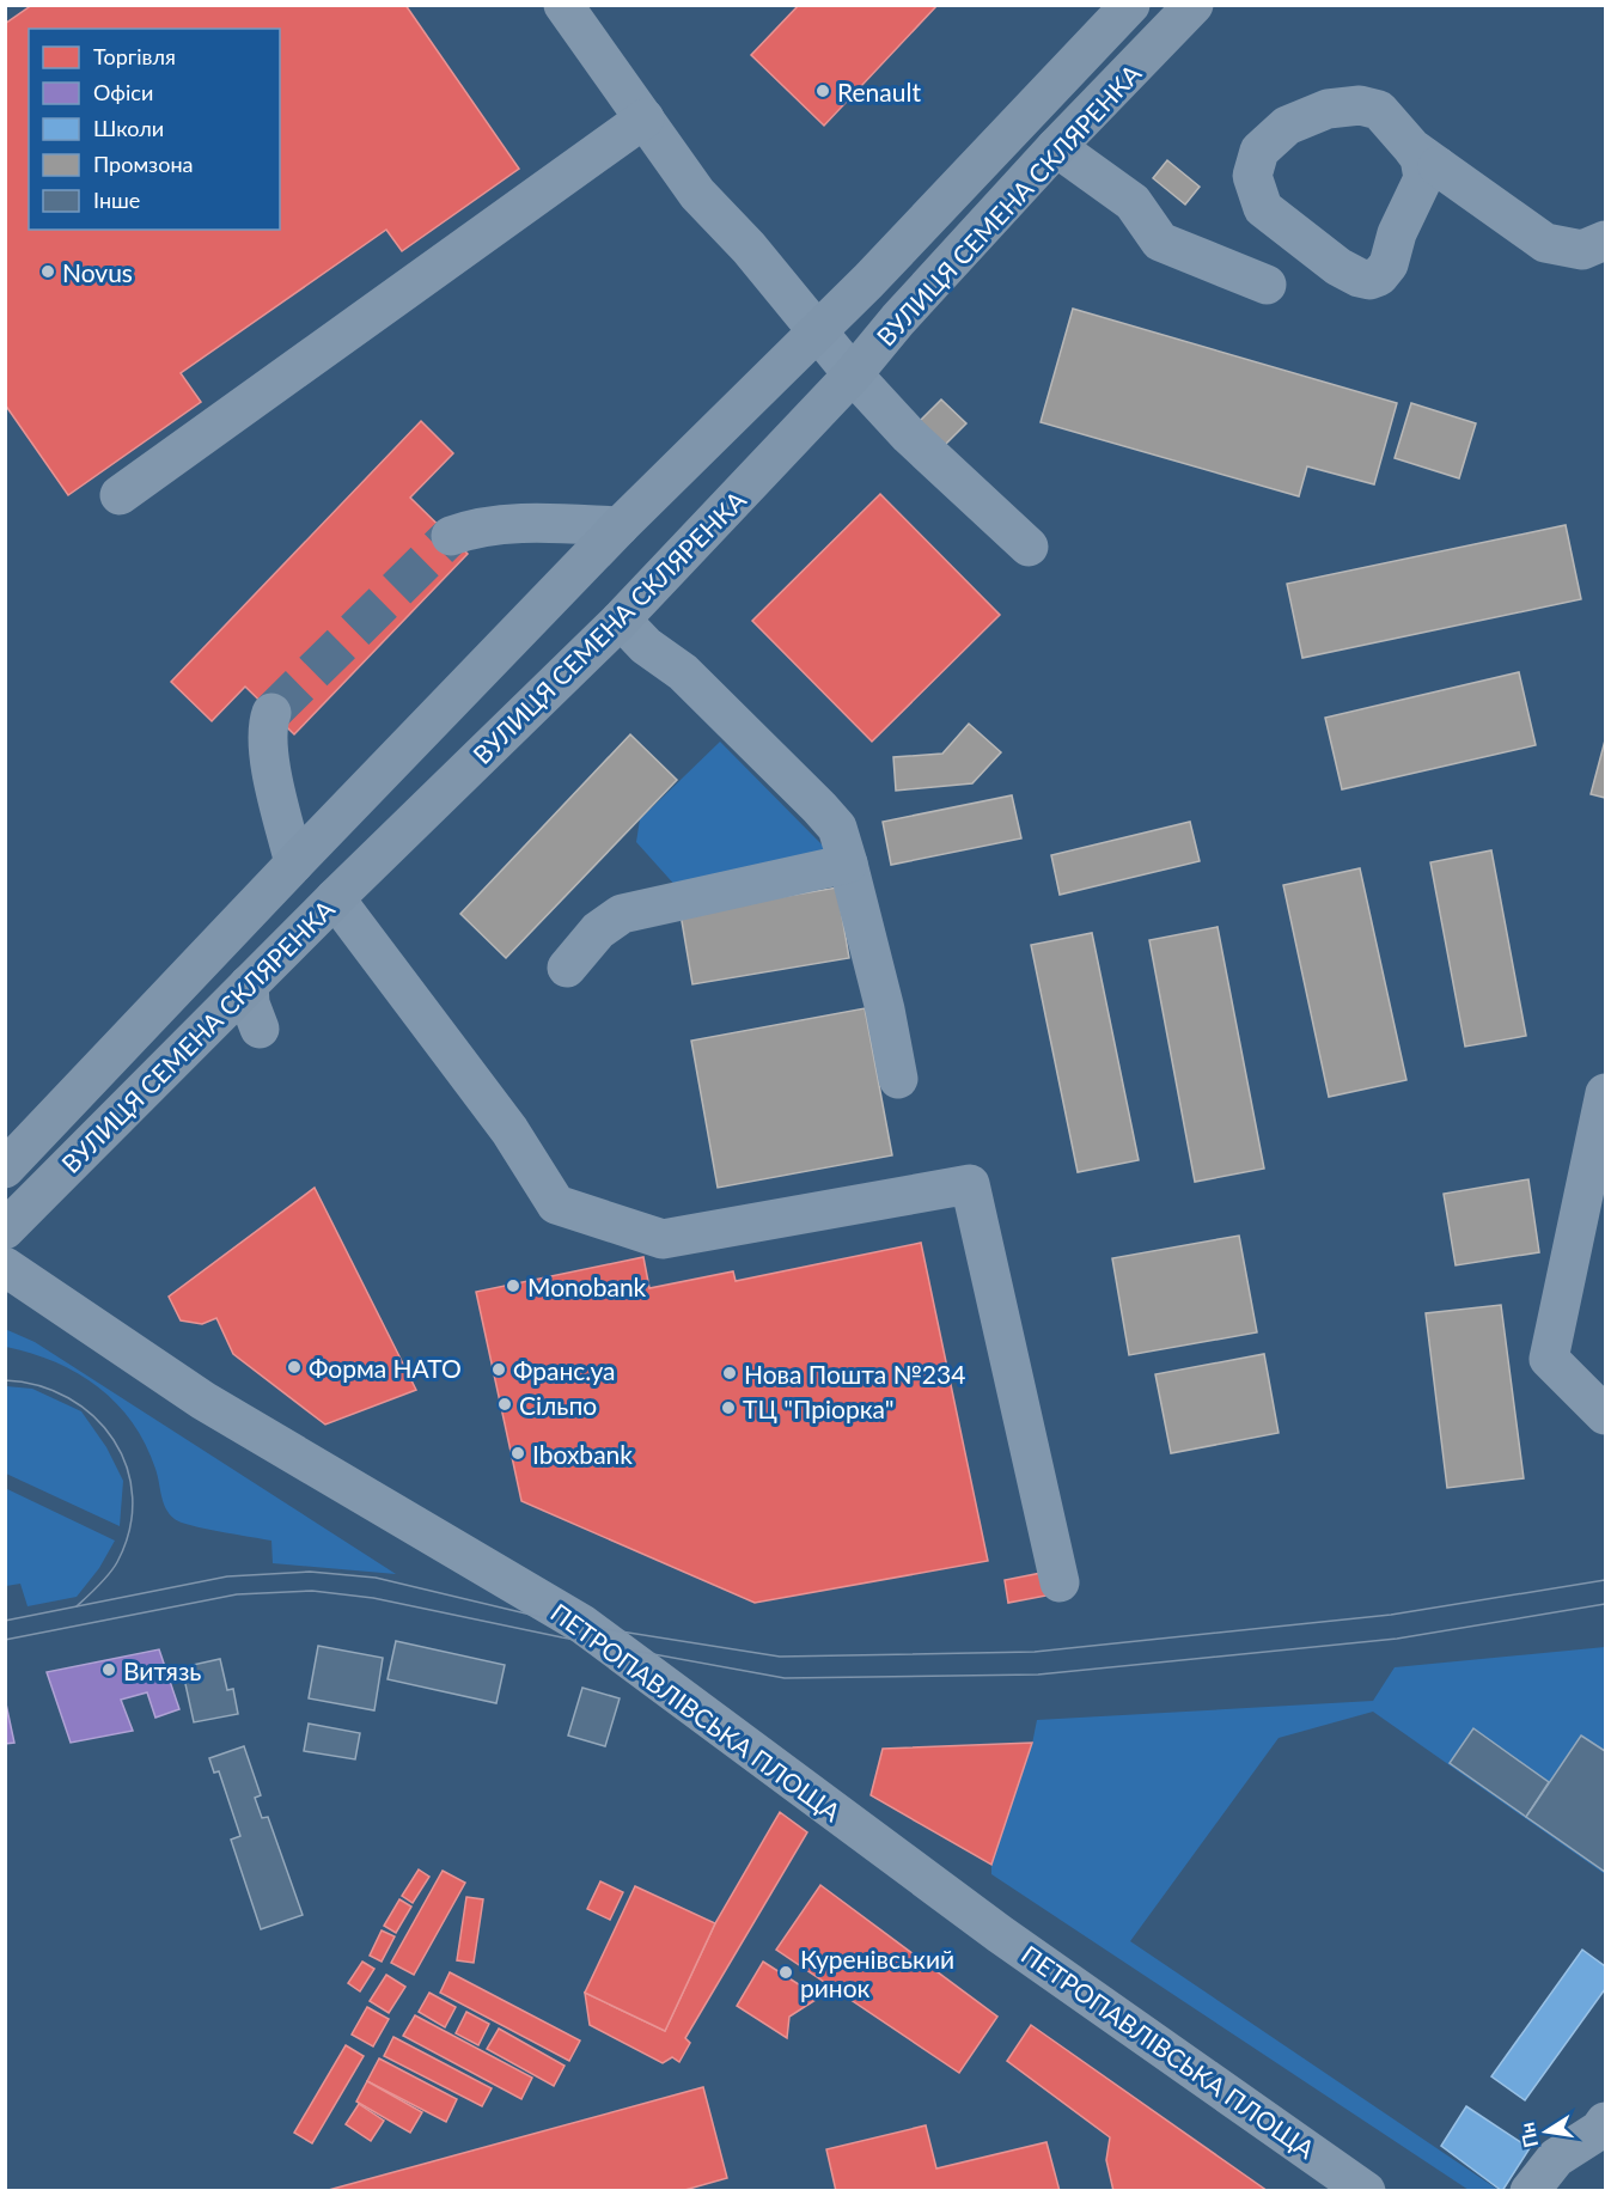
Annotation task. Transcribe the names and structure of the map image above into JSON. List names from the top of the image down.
{
  "streets": {
    "main road": ["ВУЛИЦЯ СЕМЕНА СКЛЯРЕНКА"],
    "street": ["ПЕТРОПАВЛІВСЬКА ПЛОЩА"]
  },
  "places": [
    "Renault",
    "Novus",
    "Monobank",
    "Форма НАТО",
    "Франс.уа",
    "Нова Пошта №234",
    "Сільпо",
    "ТЦ \"Пріорка\"",
    "Iboxbank",
    "Витязь",
    "Куренівський ринок"
  ],
  "legend": [
    "Торгівля",
    "Офіси",
    "Школи",
    "Промзона",
    "Інше"
  ],
  "north": "left"
}
